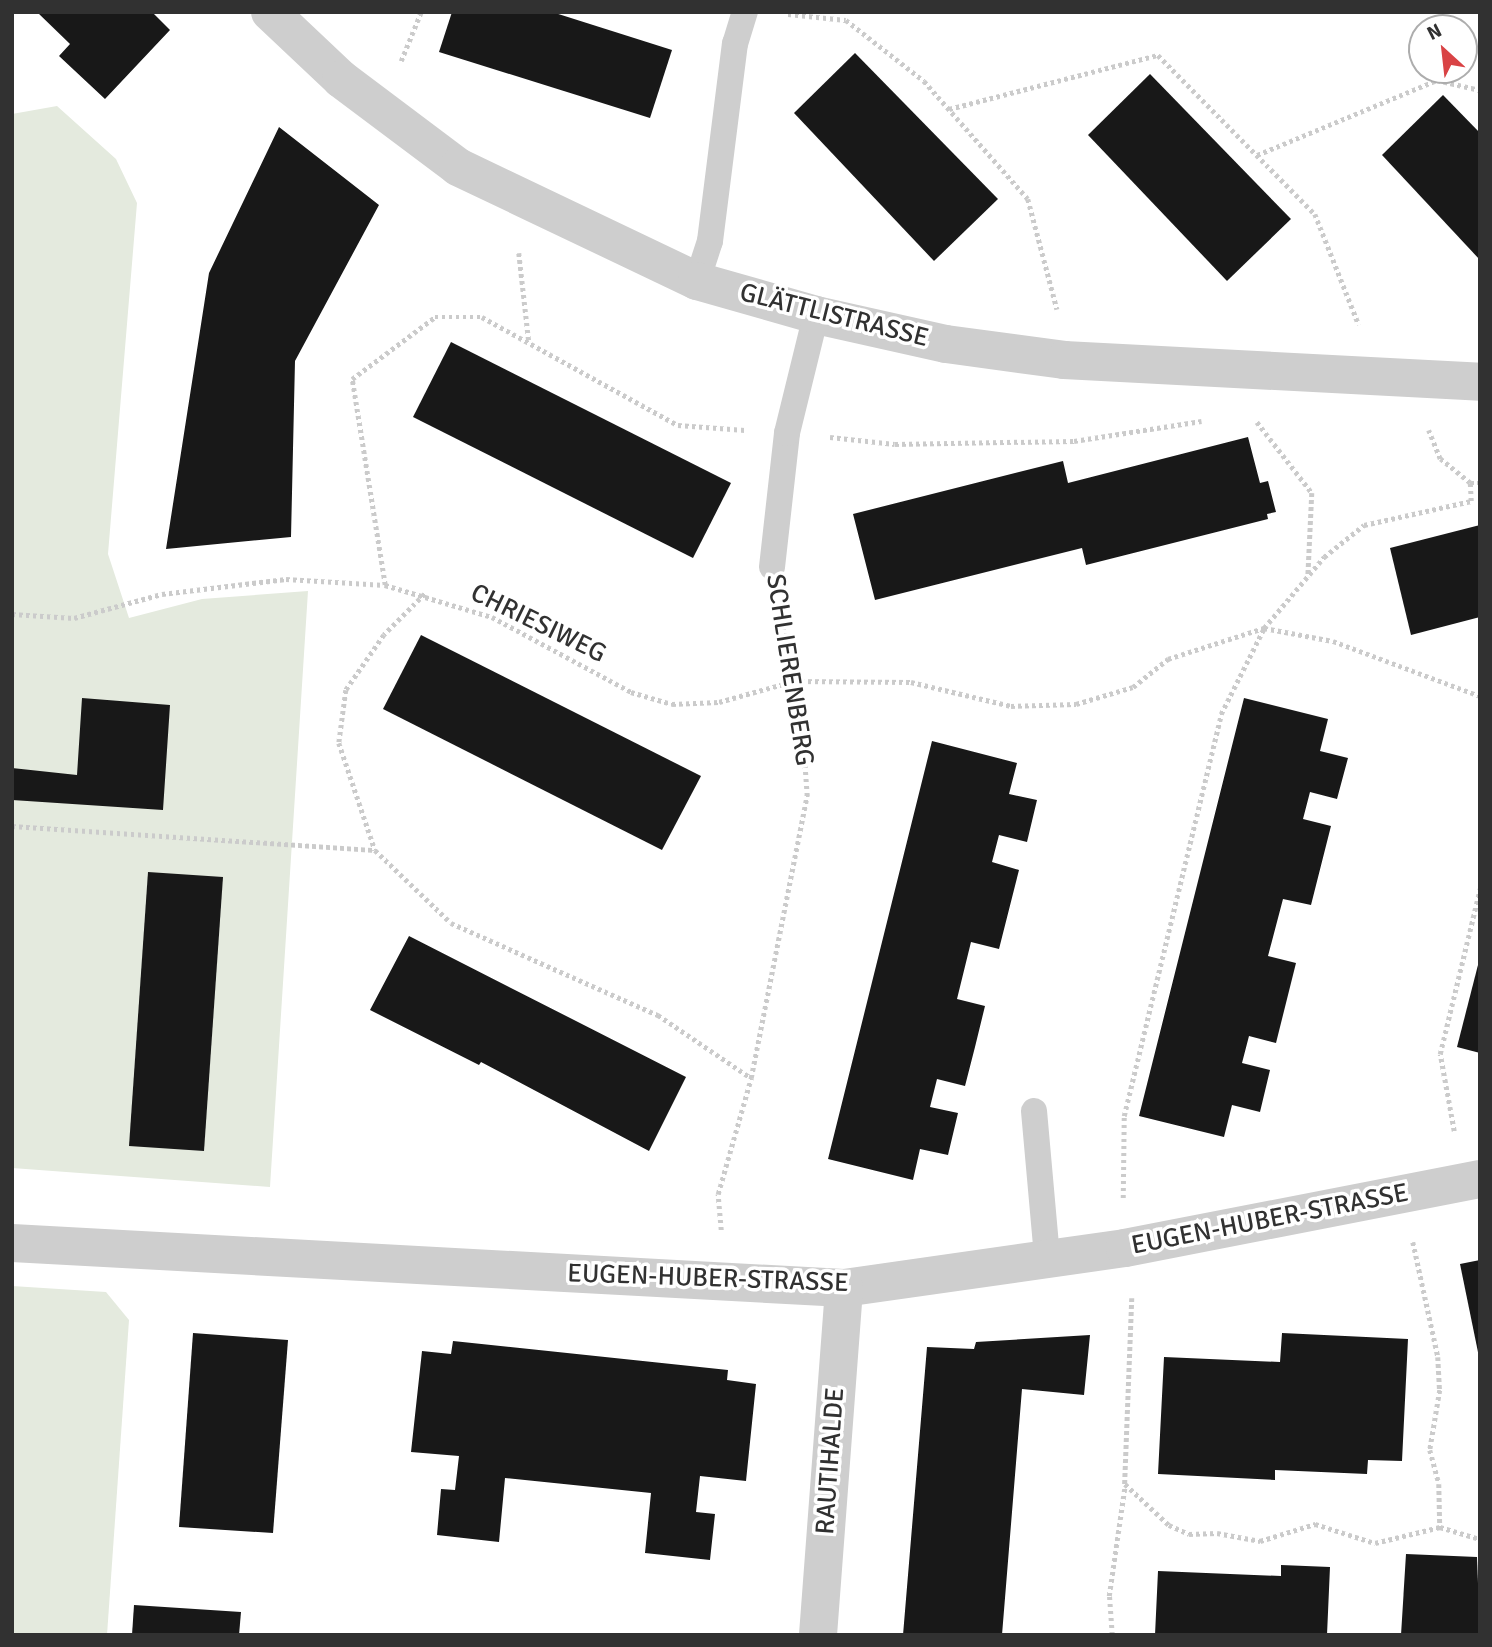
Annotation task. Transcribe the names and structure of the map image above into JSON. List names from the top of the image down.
{
  "streets": {
    "street": ["GLÄTTLISTRASSE", "EUGEN-HUBER-STRASSE", "RAUTIHALDE"],
    "lane": ["SCHLIERENBERG"],
    "path": ["CHRIESIWEG"]
  },
  "crossings": [
    ["GLÄTTLISTRASSE", "SCHLIERENBERG"],
    ["CHRIESIWEG", "SCHLIERENBERG"],
    ["EUGEN-HUBER-STRASSE", "RAUTIHALDE"]
  ],
  "north": "top left"
}
